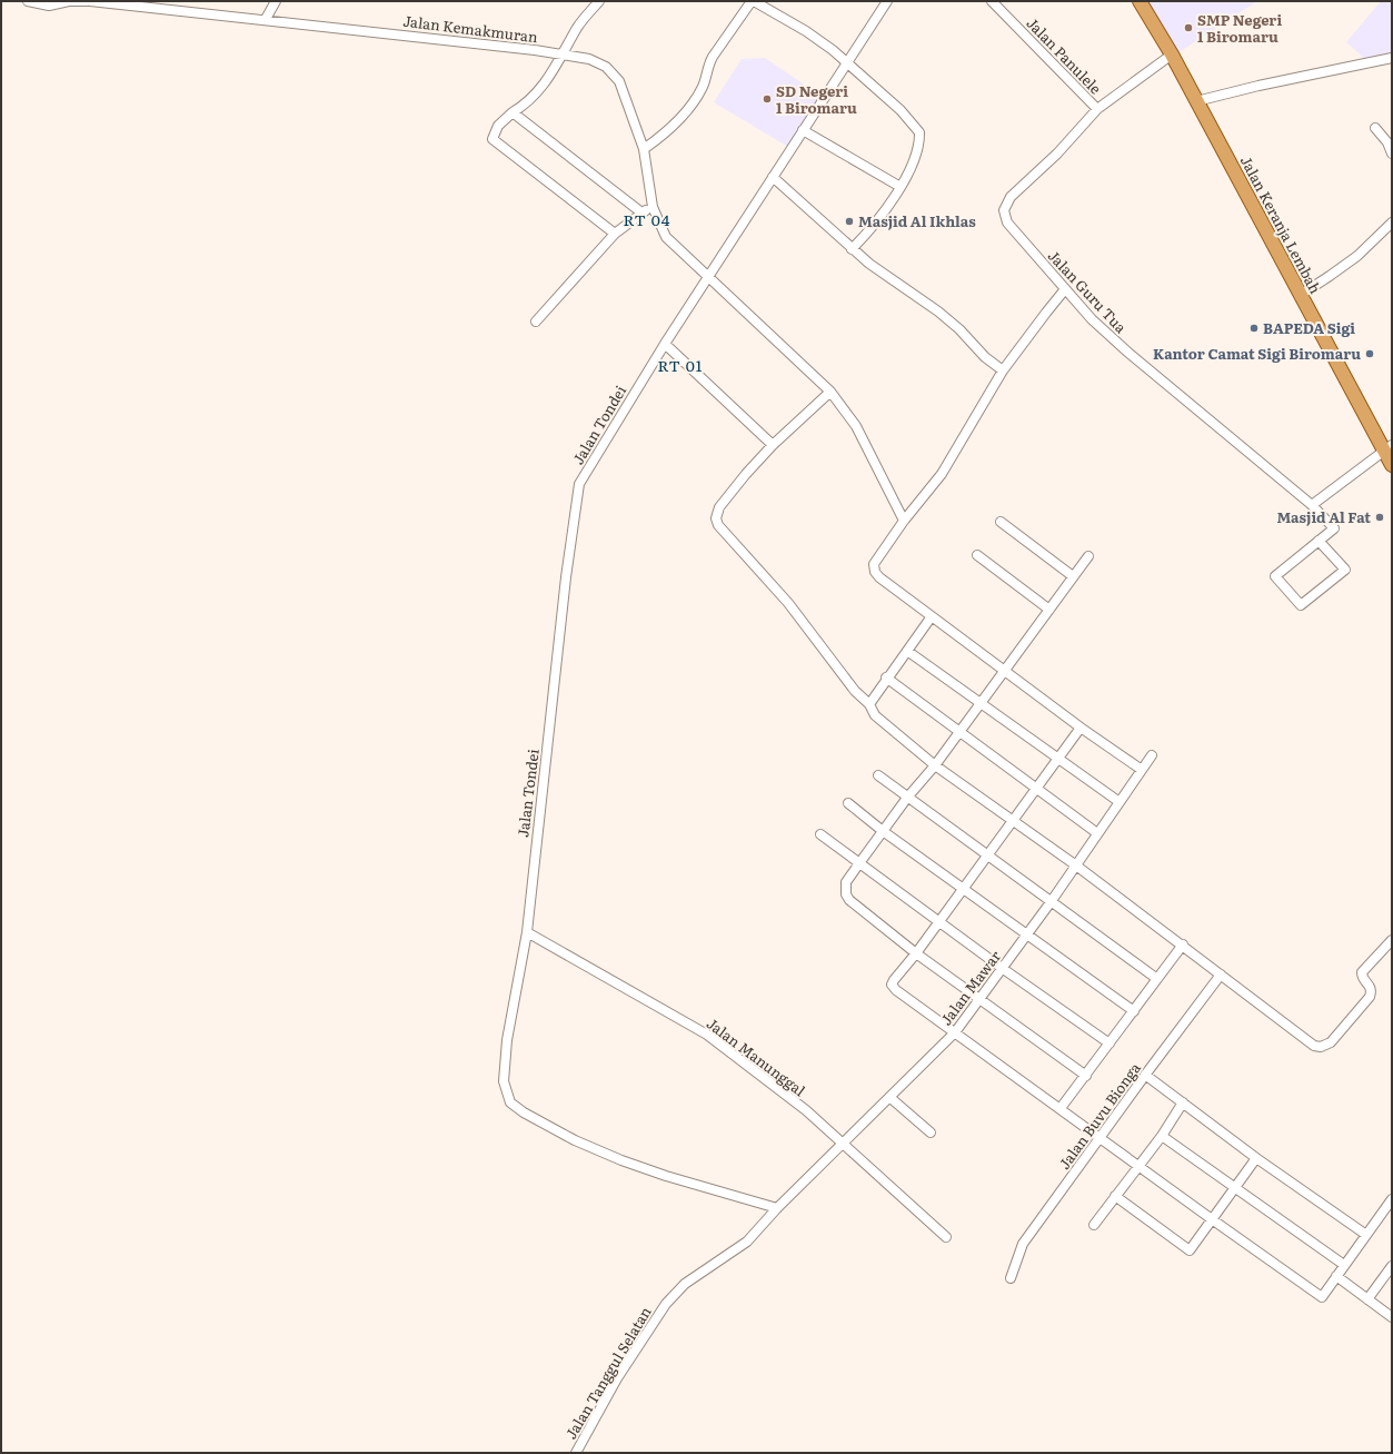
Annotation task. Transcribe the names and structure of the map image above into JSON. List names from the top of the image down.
{
  "streets": {
    "main road": ["Jalan Keranja Lembah"],
    "street": [
      "Jalan Kemakmuran",
      "Jalan Panulele",
      "Jalan Guru Tua",
      "Jalan Tondei",
      "Jalan Mawar",
      "Jalan Manunggal",
      "Jalan Buvu Bionga",
      "Jalan Tanggul Selatan"
    ]
  },
  "crossings": [
    ["Jalan Kemakmuran", "Jalan Tondei"],
    ["Jalan Panulele", "Jalan Guru Tua"],
    ["Jalan Keranja Lembah", "Jalan Guru Tua"],
    ["Jalan Tondei", "Jalan Mawar"],
    ["Jalan Tondei", "Jalan Manunggal"],
    ["Jalan Tondei", "Jalan Tanggul Selatan"],
    ["Jalan Mawar", "Jalan Manunggal"],
    ["Jalan Mawar", "Jalan Tanggul Selatan"]
  ],
  "districts": ["RT 04", "RT 01"],
  "places": [
    "SMP Negeri 1 Biromaru",
    "SD Negeri 1 Biromaru",
    "Masjid Al Ikhlas",
    "BAPEDA Sigi",
    "Kantor Camat Sigi Biromaru",
    "Masjid Al Fat"
  ]
}
